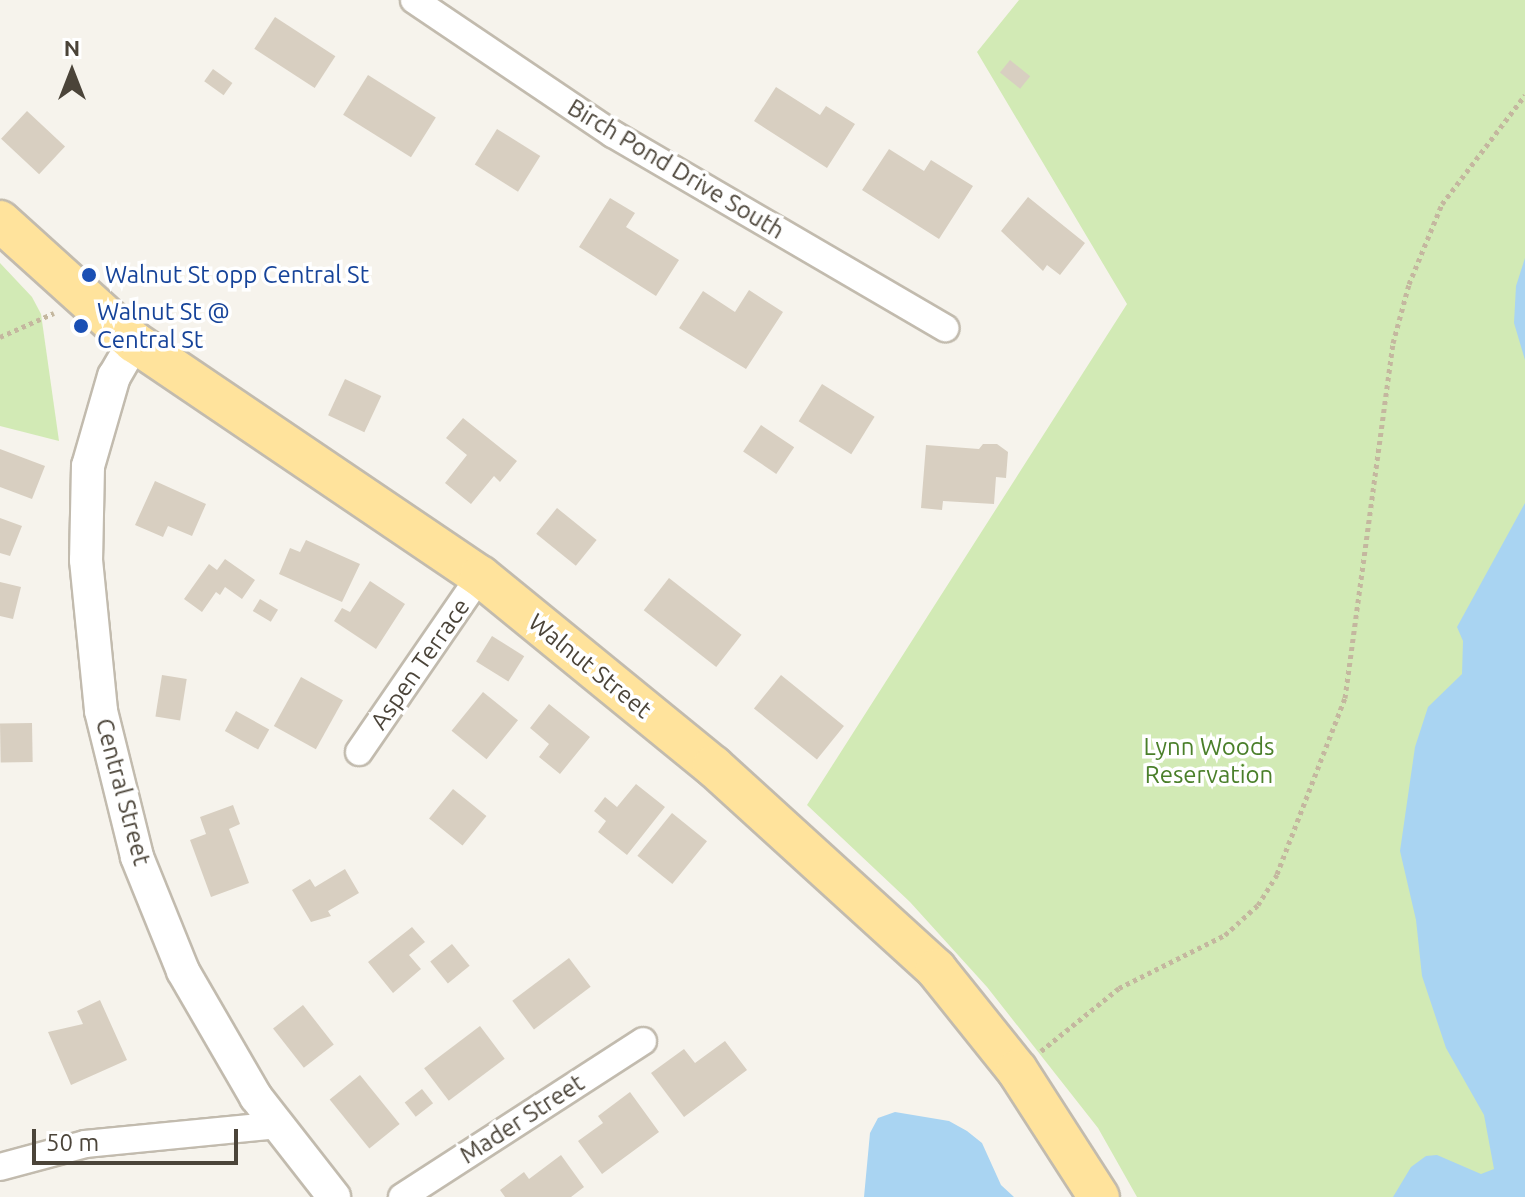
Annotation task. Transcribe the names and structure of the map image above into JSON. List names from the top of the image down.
{
  "streets": {
    "main road": ["Walnut Street"],
    "street": [
      "Birch Pond Drive South",
      "Aspen Terrace",
      "Central Street",
      "Mader Street"
    ]
  },
  "crossings": [
    ["Aspen Terrace", "Walnut Street"],
    ["Walnut Street", "Central Street"]
  ],
  "parks": ["Lynn Woods Reservation"],
  "places": ["Walnut St opp Central St", "Walnut St @ Central St"],
  "scale_bar": "50 m",
  "north": "top"
}
